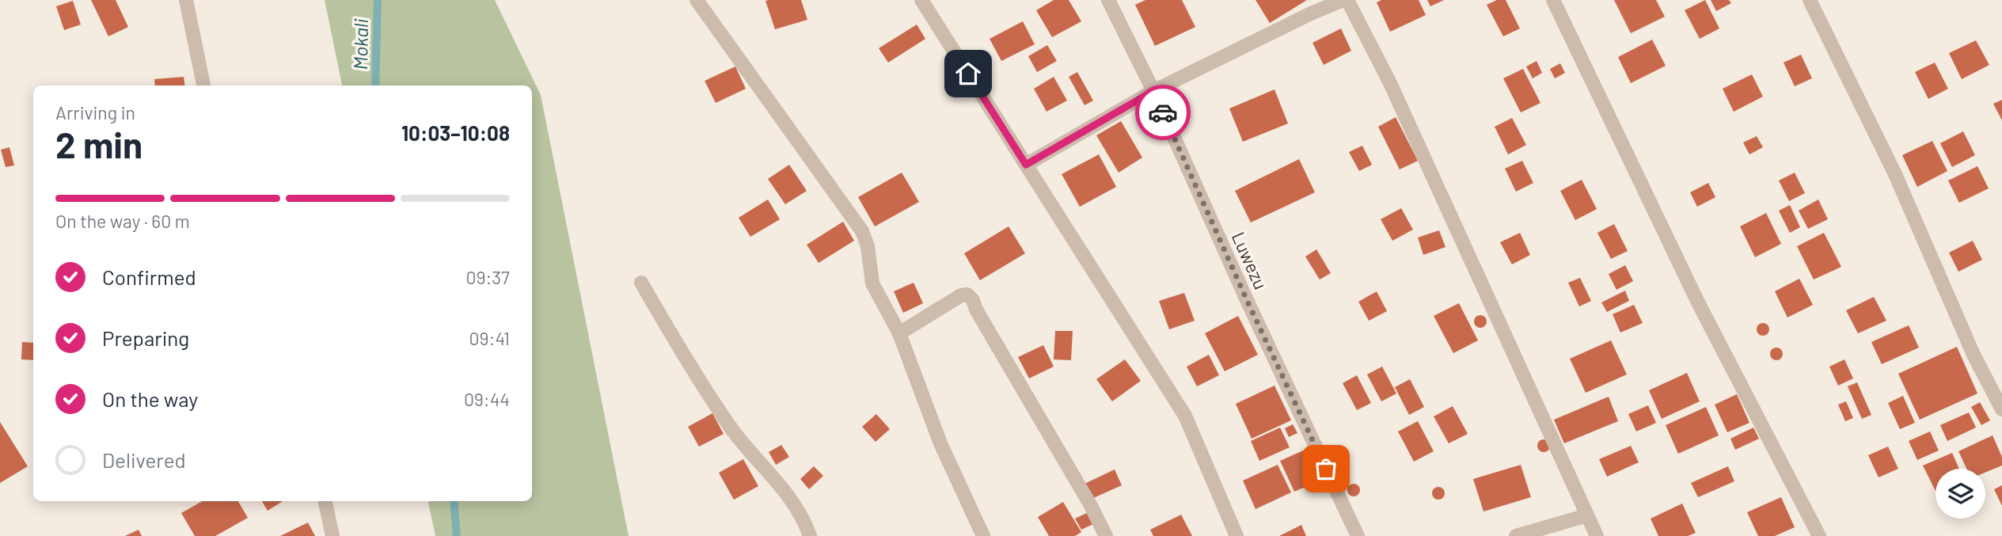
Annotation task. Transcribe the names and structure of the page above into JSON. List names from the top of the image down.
{
  "streets": {
    "street": ["Luwezu"]
  },
  "water": ["Mokali"],
  "page": {
    "heading": ["2 min", "Arriving in", "10:03–10:08"],
    "bar": "On the way · 60 m",
    "list": [
      ["Confirmed", "09:37"],
      ["Preparing", "09:41"],
      ["On the way", "09:44"],
      "Delivered"
    ]
  }
}
